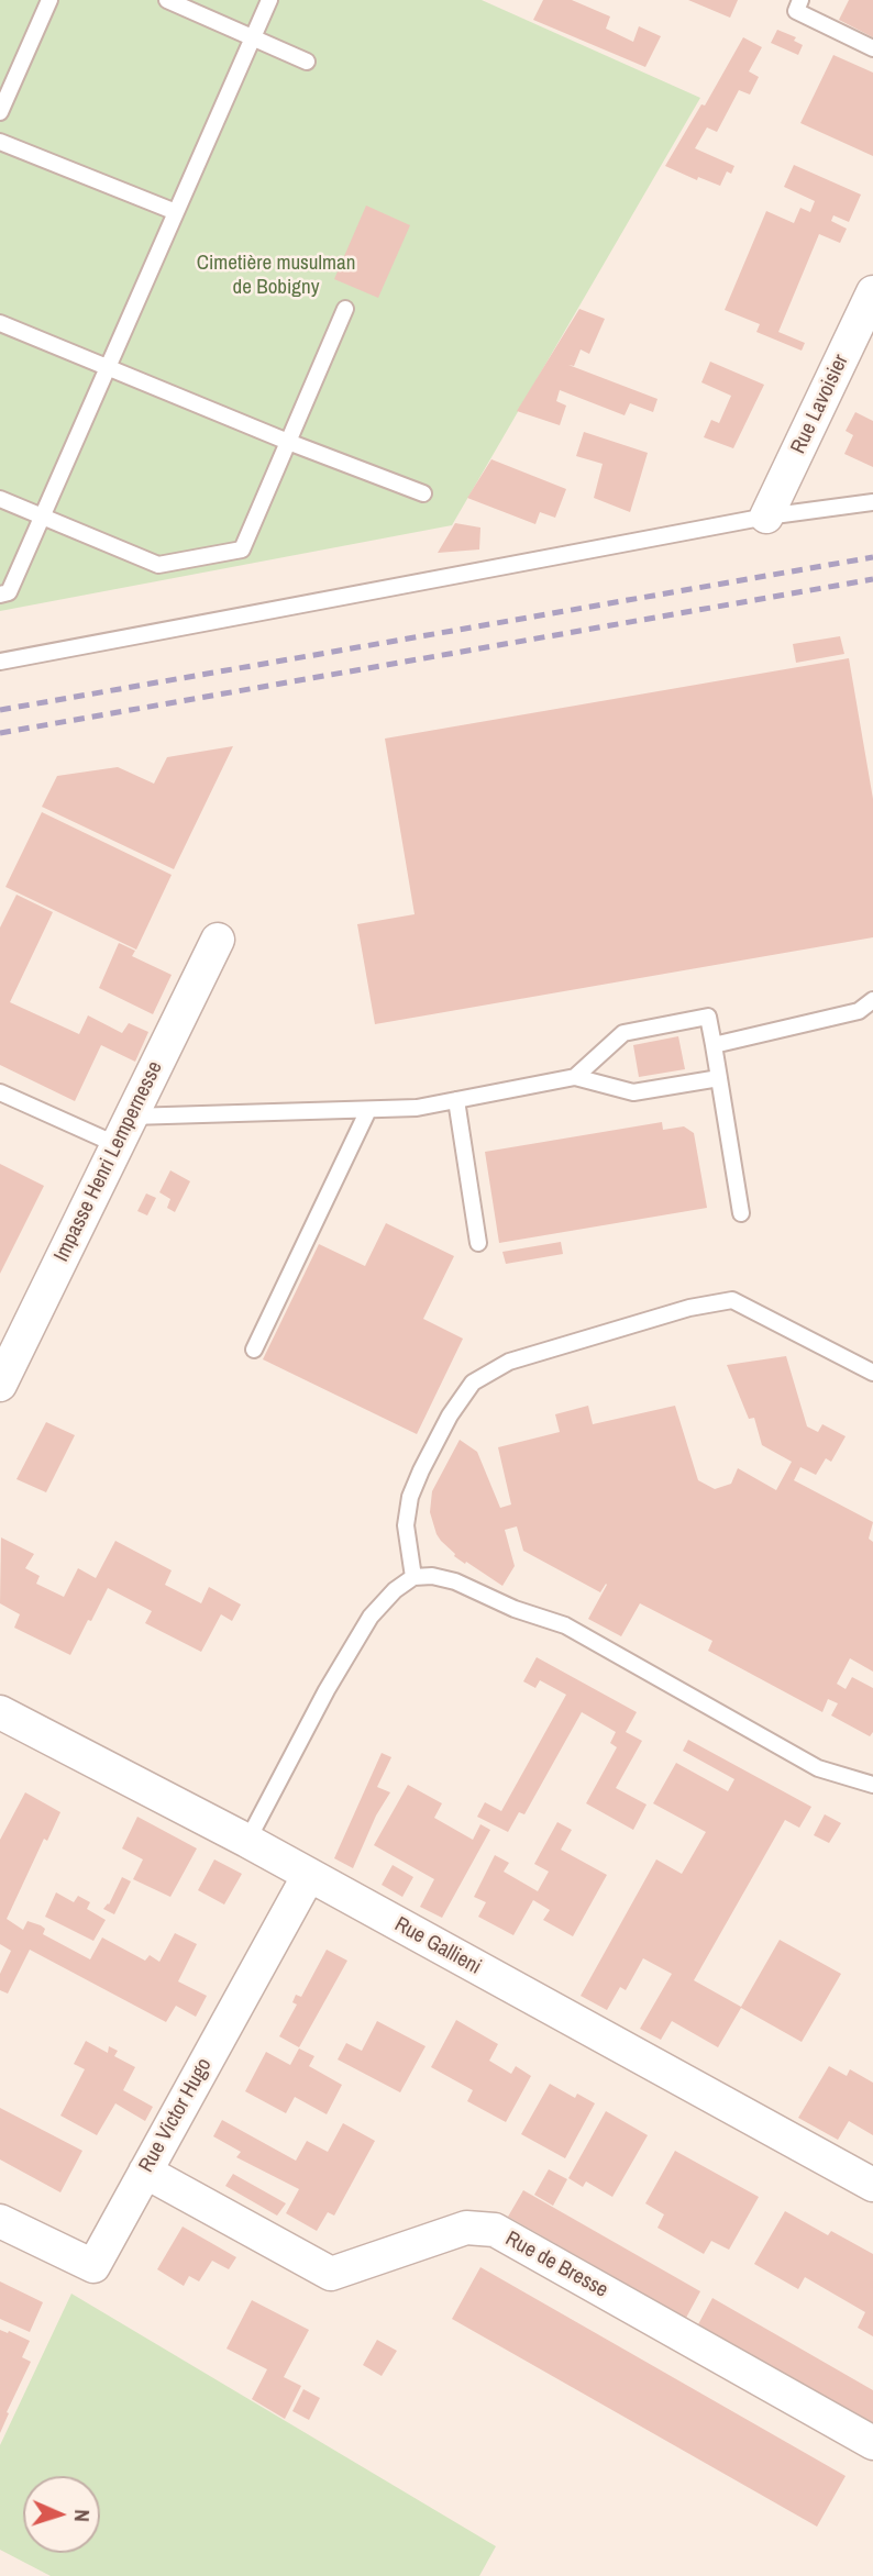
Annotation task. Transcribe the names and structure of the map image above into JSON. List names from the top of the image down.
{
  "streets": {
    "street": [
      "Rue Lavoisier",
      "Impasse Henri Lempernesse",
      "Rue Gallieni",
      "Rue Victor Hugo",
      "Rue de Bresse"
    ]
  },
  "crossings": [
    ["Rue Gallieni", "Rue Victor Hugo"],
    ["Rue Victor Hugo", "Rue de Bresse"]
  ],
  "parks": ["Cimetière musulman de Bobigny"],
  "north": "right"
}
